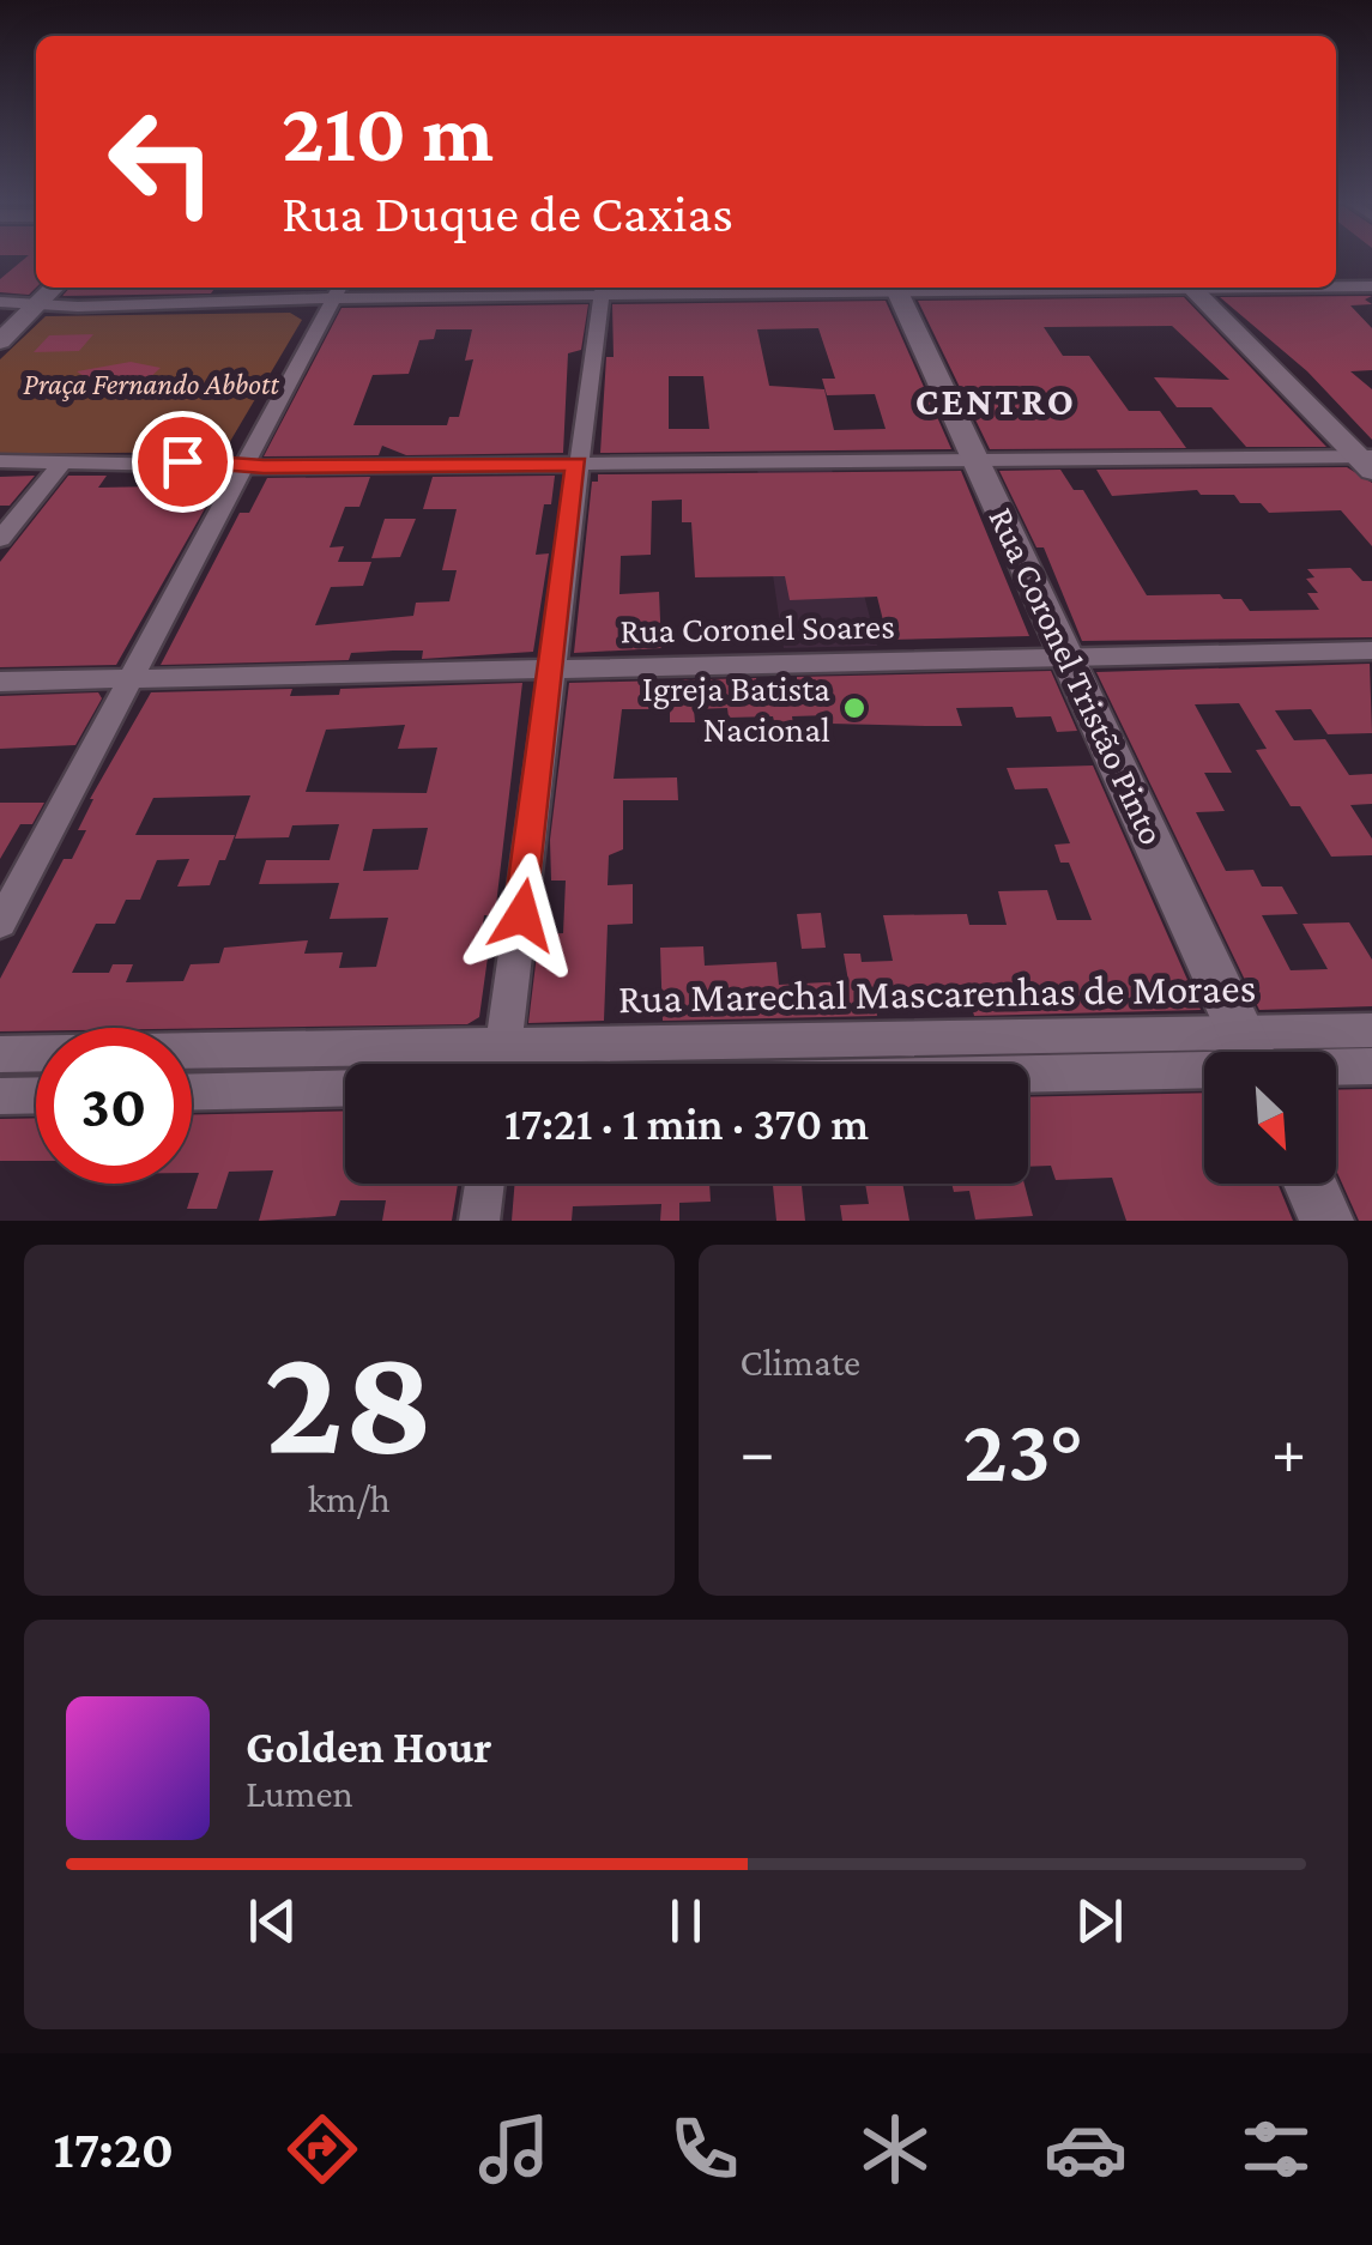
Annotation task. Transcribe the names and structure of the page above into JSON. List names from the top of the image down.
{
  "streets": {
    "main road": ["Rua Coronel Tristão Pinto"],
    "street": ["Rua Coronel Soares", "Rua Marechal Mascarenhas de Moraes"]
  },
  "crossings": [
    ["Rua Coronel Soares", "Rua Coronel Tristão Pinto"]
  ],
  "districts": ["CENTRO"],
  "parks": ["Praça Fernando Abbott"],
  "places": ["Igreja Batista Nacional"],
  "north": "bottom right",
  "page": {
    "turn": ["210 m", "Rua Duque de Caxias"],
    "limit": "30",
    "trip": "17:21 · 1 min · 370 m",
    "tile": [
      ["28", "km/h"],
      "Climate"
    ],
    "heat": ["−", "23°", "+"],
    "song": ["Golden Hour", "Lumen"],
    "tabs": "17:20"
  }
}
